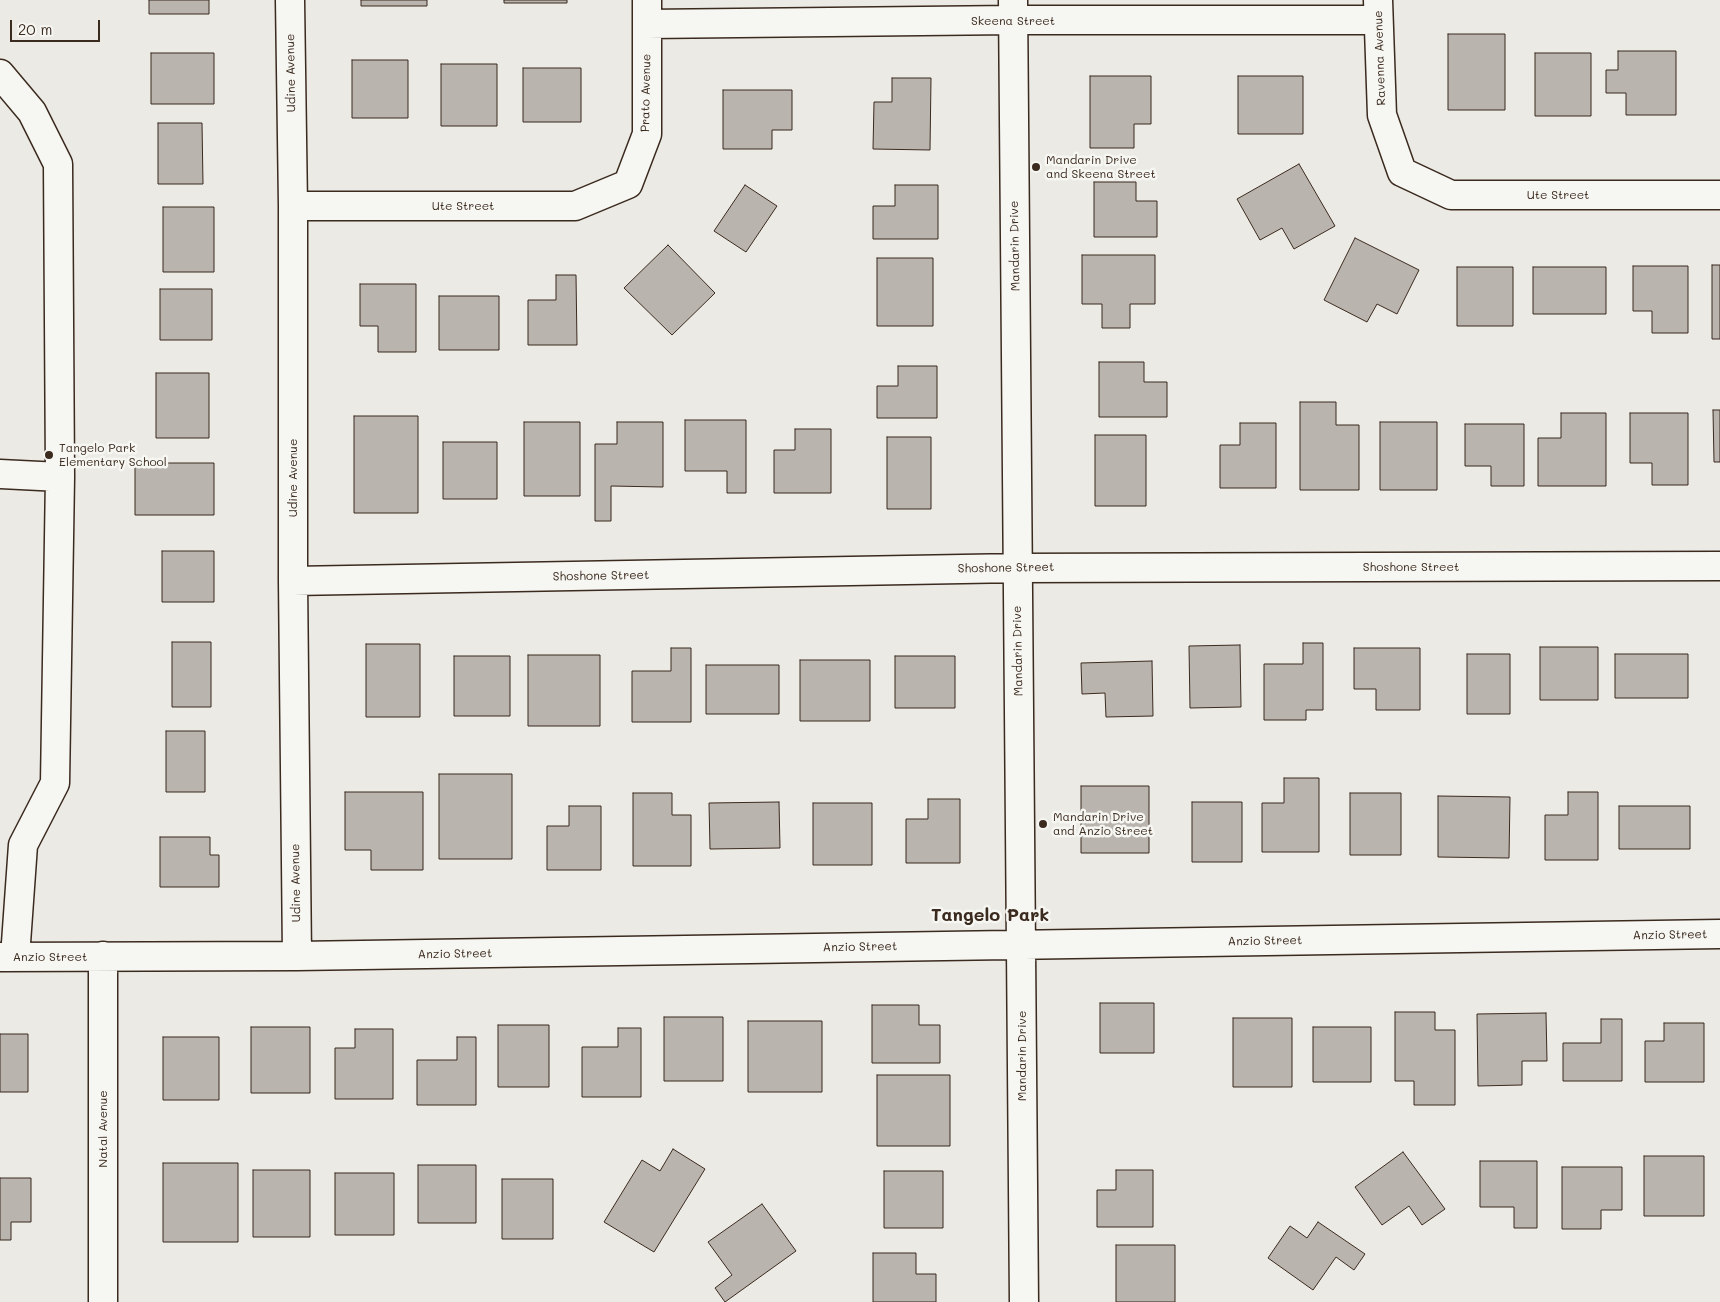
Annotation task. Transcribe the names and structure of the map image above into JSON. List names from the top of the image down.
{
  "streets": {
    "street": [
      "Skeena Street",
      "Ravenna Avenue",
      "Udine Avenue",
      "Prato Avenue",
      "Ute Street",
      "Mandarin Drive",
      "Shoshone Street",
      "Anzio Street",
      "Natal Avenue"
    ]
  },
  "crossings": [
    ["Skeena Street", "Ravenna Avenue"],
    ["Skeena Street", "Prato Avenue"],
    ["Skeena Street", "Mandarin Drive"],
    ["Ravenna Avenue", "Ute Street"],
    ["Udine Avenue", "Ute Street"],
    ["Udine Avenue", "Shoshone Street"],
    ["Udine Avenue", "Anzio Street"],
    ["Prato Avenue", "Ute Street"],
    ["Mandarin Drive", "Shoshone Street"],
    ["Mandarin Drive", "Anzio Street"],
    ["Anzio Street", "Natal Avenue"]
  ],
  "districts": ["Tangelo Park"],
  "places": ["Mandarin Drive and Skeena Street", "Tangelo Park Elementary School", "Mandarin Drive and Anzio Street"],
  "scale_bar": "20 m"
}
